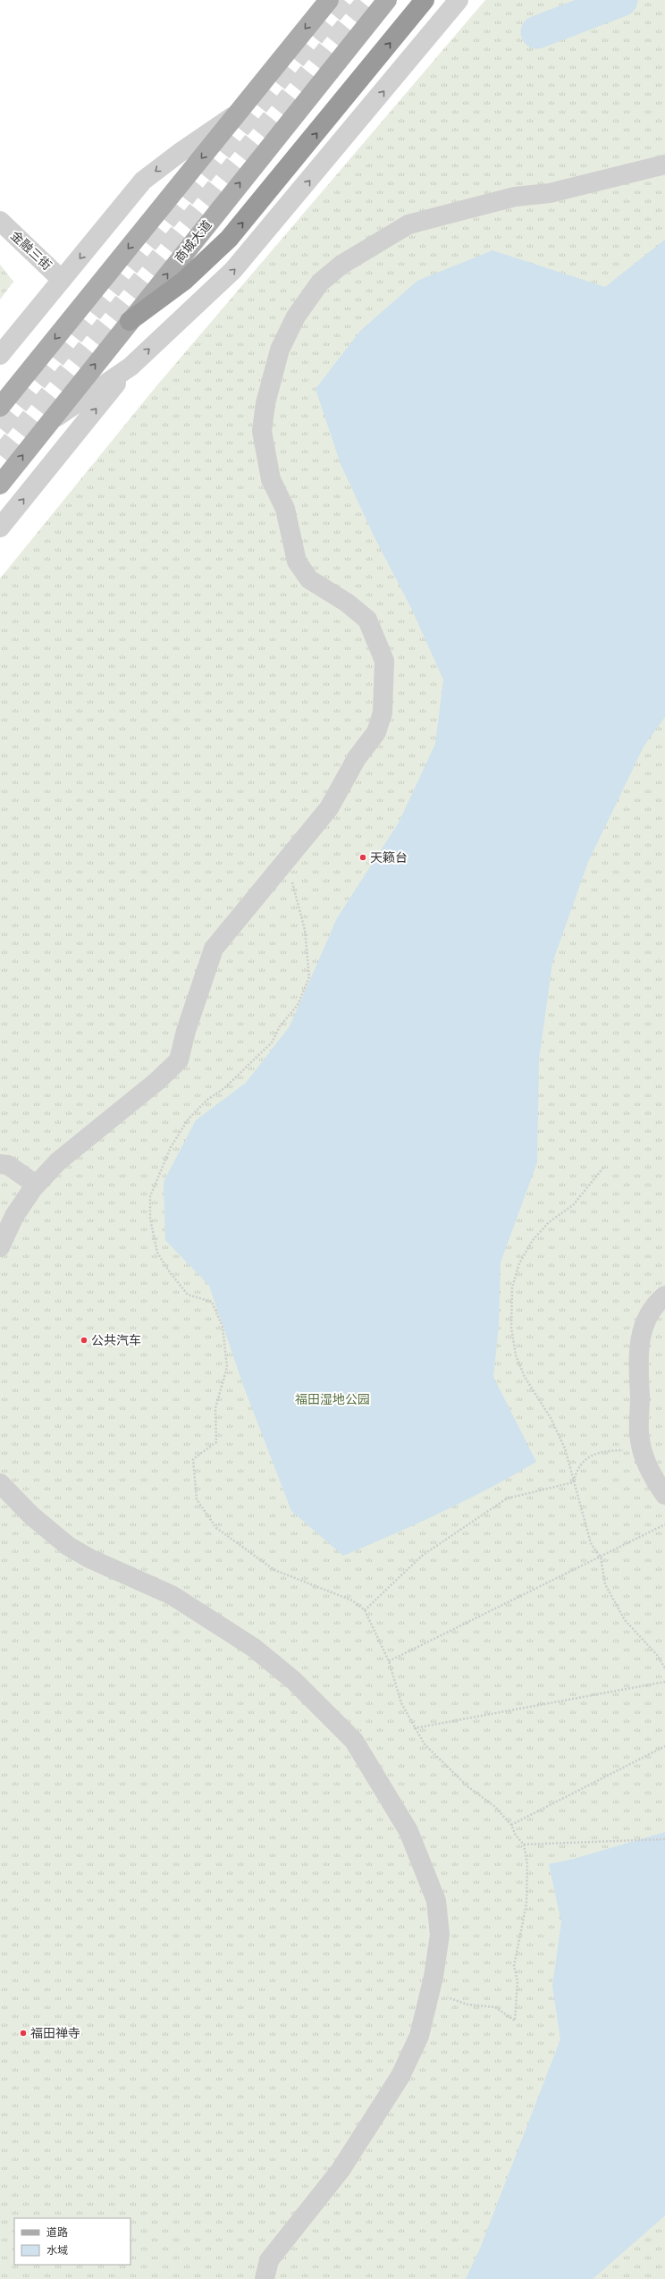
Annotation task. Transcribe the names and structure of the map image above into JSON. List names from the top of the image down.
{
  "streets": {
    "main road": ["商城大道"],
    "street": ["金融三街"]
  },
  "parks": ["福田湿地公园"],
  "places": ["天籁台", "公共汽车", "福田禅寺"],
  "legend": ["道路", "水域"]
}
